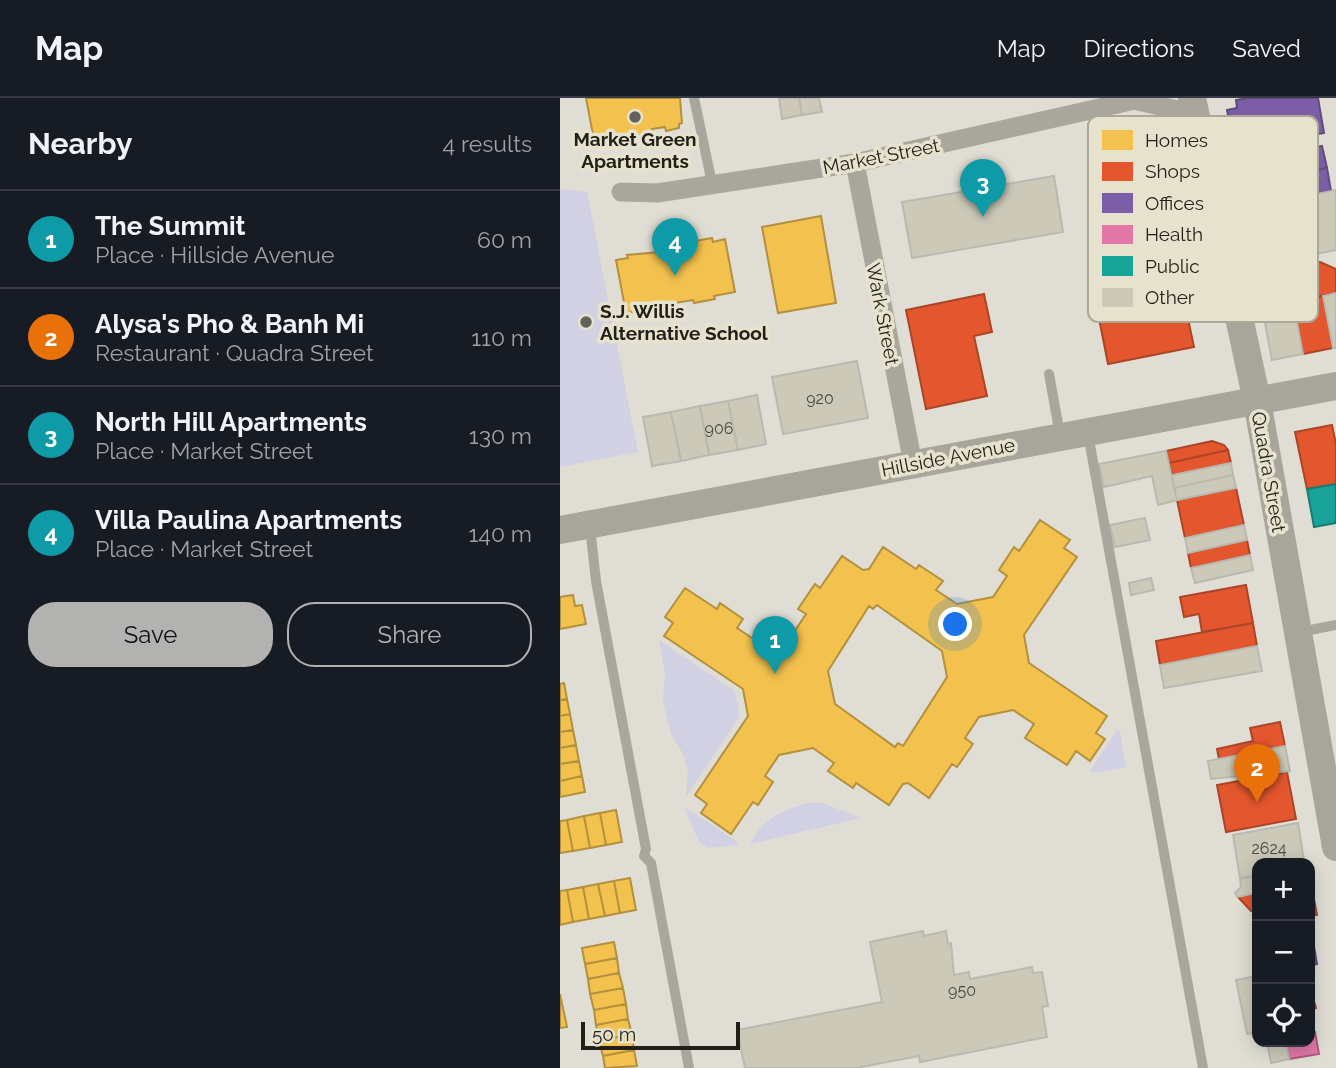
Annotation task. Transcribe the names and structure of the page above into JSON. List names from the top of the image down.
{
  "streets": {
    "main road": ["Hillside Avenue", "Quadra Street"],
    "street": ["Market Street", "Wark Street"]
  },
  "crossings": [
    ["Market Street", "Wark Street"],
    ["Wark Street", "Hillside Avenue"],
    ["Hillside Avenue", "Quadra Street"]
  ],
  "places": ["Market Green Apartments", "S.J. Willis Alternative School"],
  "house_numbers": [
    "920",
    "906",
    "2624",
    "950"
  ],
  "legend": [
    "Homes",
    "Shops",
    "Offices",
    "Health",
    "Public",
    "Other"
  ],
  "scale_bar": "50 m",
  "page": {
    "header": "Map",
    "nav": ["Map", "Directions", "Saved"],
    "heading": ["Nearby", "4 results"],
    "pins": [
      "3",
      "4",
      "1",
      "2"
    ],
    "list": [
      {
        "mark": "1",
        "name": "The Summit",
        "note": "Place · Hillside Avenue",
        "value": "60 m"
      },
      {
        "mark": "2",
        "name": "Alysa's Pho & Banh Mi",
        "note": "Restaurant · Quadra Street",
        "value": "110 m"
      },
      {
        "mark": "3",
        "name": "North Hill Apartments",
        "note": "Place · Market Street",
        "value": "130 m"
      },
      {
        "mark": "4",
        "name": "Villa Paulina Apartments",
        "note": "Place · Market Street",
        "value": "140 m"
      }
    ],
    "buttons": ["Save", "Share"],
    "map_buttons": ["+", "−"],
    "scale": "50 m"
  }
}
